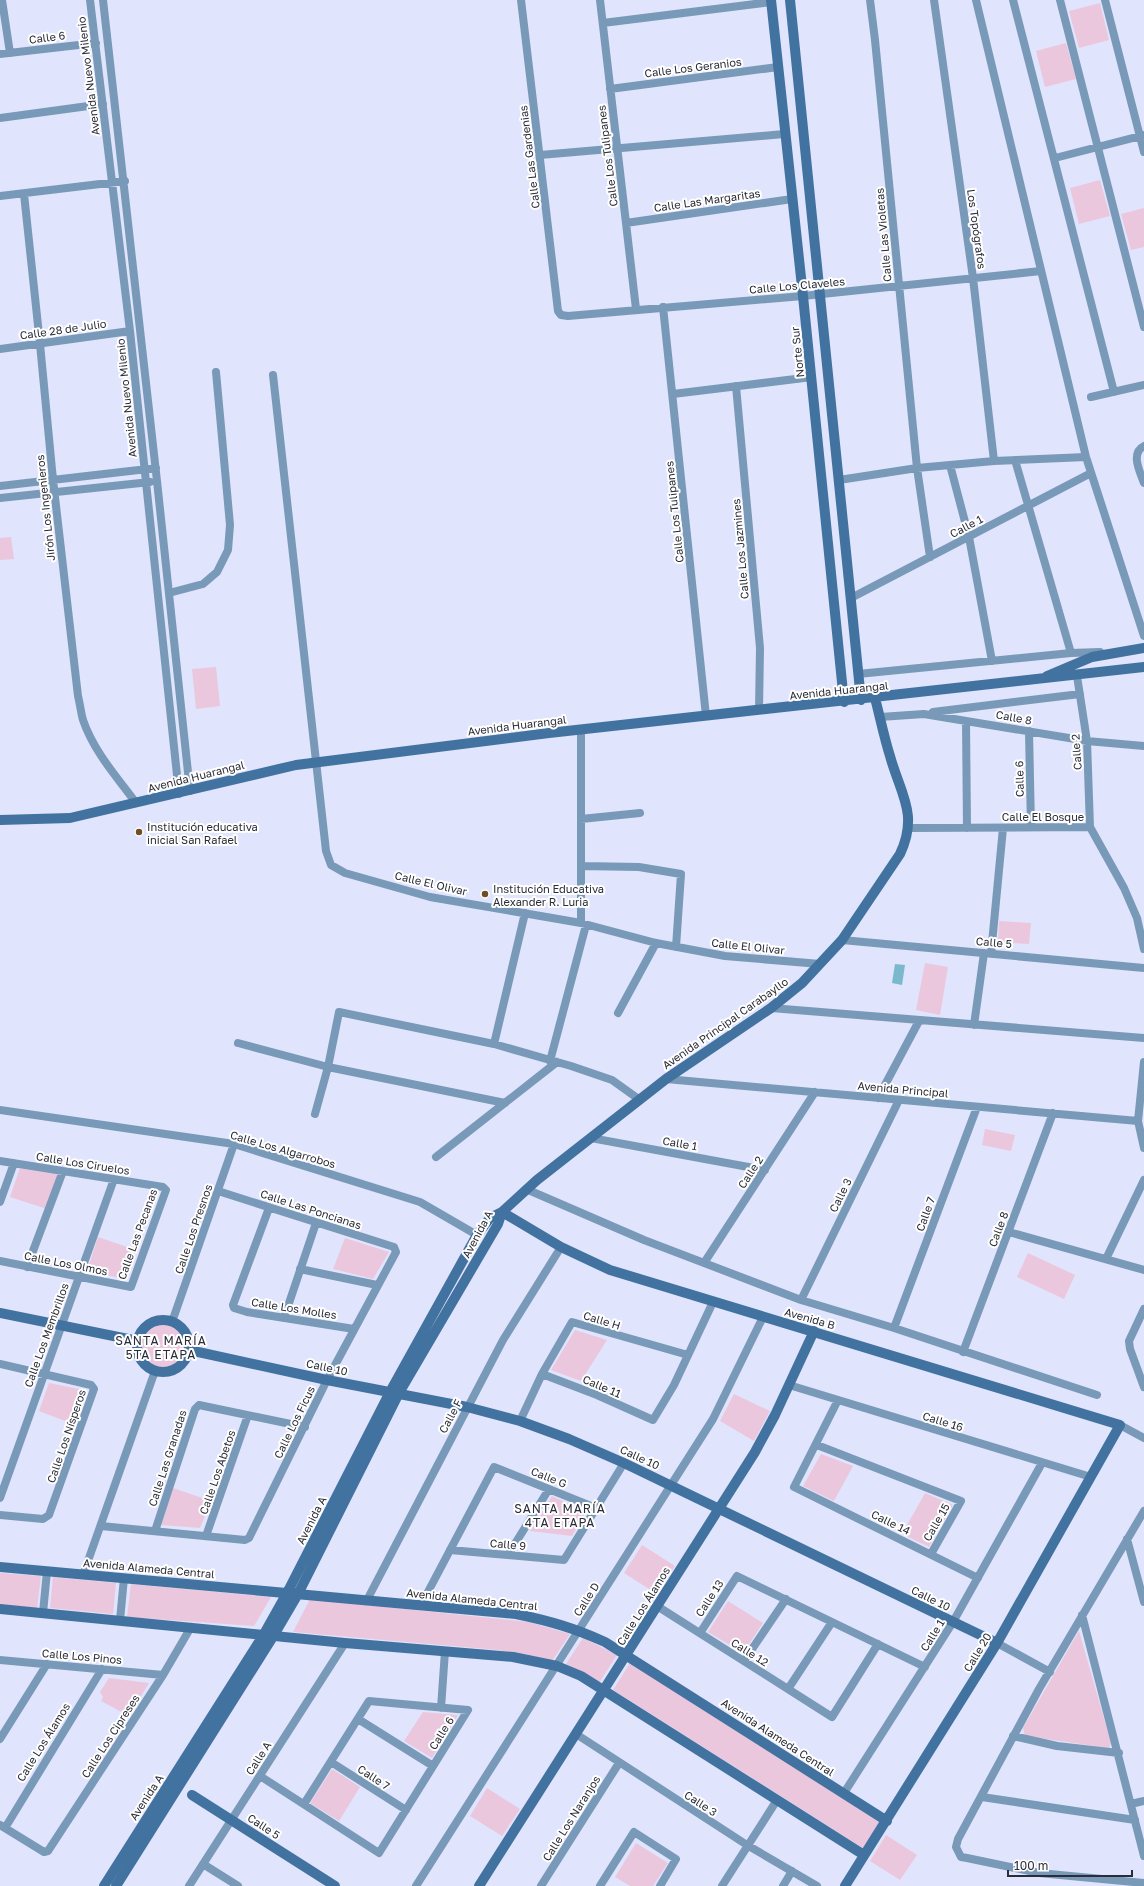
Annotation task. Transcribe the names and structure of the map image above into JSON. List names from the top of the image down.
{
  "streets": {
    "street": [
      "Calle 6",
      "Calle Los Geranios",
      "Avenida Nuevo Milenio",
      "Calle Los Tulipanes",
      "Calle Las Gardenias",
      "Calle Las Margaritas",
      "Los Topógrafos",
      "Calle Las Violetas",
      "Calle Los Claveles",
      "Calle 28 de Julio",
      "Norte Sur",
      "Jirón Los Ingenieros",
      "Calle 1",
      "Calle Los Jazmines",
      "Avenida Huarangal",
      "Calle 8",
      "Calle 2",
      "Calle El Bosque",
      "Calle El Olivar",
      "Calle 5",
      "Avenida Principal Carabayllo",
      "Avenida Principal",
      "Calle Los Algarrobos",
      "Calle Los Ciruelos",
      "Calle 3",
      "Calle Las Poncianas",
      "Calle 7",
      "Calle Los Presnos",
      "Calle Las Pecanas",
      "Avenida A",
      "Calle Los Olmos",
      "Calle Los Molles",
      "Avenida B",
      "Calle H",
      "Calle Los Membrillos",
      "Calle 10",
      "Calle 11",
      "Calle F",
      "Calle 16",
      "Calle Los Ficus",
      "Calle Los Nísperos",
      "Calle Las Granadas",
      "Calle Los Abetos",
      "Calle G",
      "Calle 14",
      "Calle 15",
      "Calle 9",
      "Avenida Alameda Central",
      "Calle 13",
      "Calle D",
      "Calle Los Álamos",
      "Calle 12",
      "Calle 20",
      "Calle Los Pinos",
      "Calle Los Cipreses",
      "Calle A",
      "Calle Los Naranjos"
    ]
  },
  "crossings": [
    ["Calle 6", "Avenida Nuevo Milenio"],
    ["Calle 6", "Calle 8"],
    ["Calle 6", "Calle El Bosque"],
    ["Calle 6", "Calle 7"],
    ["Calle Los Geranios", "Calle Los Tulipanes"],
    ["Calle Los Geranios", "Norte Sur"],
    ["Avenida Nuevo Milenio", "Calle 28 de Julio"],
    ["Avenida Nuevo Milenio", "Avenida Huarangal"],
    ["Calle Los Tulipanes", "Calle Las Margaritas"],
    ["Calle Los Tulipanes", "Calle Los Claveles"],
    ["Calle Los Tulipanes", "Avenida Huarangal"],
    ["Calle Las Gardenias", "Calle Los Claveles"],
    ["Calle Las Margaritas", "Norte Sur"],
    ["Los Topógrafos", "Calle Los Claveles"],
    ["Calle Las Violetas", "Calle Los Claveles"],
    ["Calle Las Violetas", "Calle 1"],
    ["Calle Los Claveles", "Norte Sur"],
    ["Calle 28 de Julio", "Jirón Los Ingenieros"],
    ["Norte Sur", "Avenida Huarangal"],
    ["Jirón Los Ingenieros", "Avenida Huarangal"],
    ["Calle 1", "Calle 2"],
    ["Calle 1", "Avenida Principal Carabayllo"],
    ["Calle 1", "Calle 10"],
    ["Calle 1", "Calle 16"],
    ["Calle 1", "Calle 14"],
    ["Calle 1", "Avenida Alameda Central"],
    ["Calle Los Jazmines", "Avenida Huarangal"],
    ["Avenida Huarangal", "Calle 2"],
    ["Avenida Huarangal", "Calle El Olivar"],
    ["Avenida Huarangal", "Avenida Principal Carabayllo"],
    ["Calle 8", "Calle 2"],
    ["Calle 8", "Avenida Principal Carabayllo"],
    ["Calle 8", "Avenida Principal"],
    ["Calle 8", "Avenida B"],
    ["Calle 2", "Calle El Bosque"],
    ["Calle 2", "Avenida Principal"],
    ["Calle 2", "Avenida B"],
    ["Calle El Bosque", "Avenida Principal Carabayllo"],
    ["Calle El Olivar", "Avenida Principal Carabayllo"],
    ["Calle 5", "Avenida Principal Carabayllo"],
    ["Calle 5", "Avenida A"],
    ["Calle 5", "Calle A"],
    ["Avenida Principal Carabayllo", "Avenida Principal"],
    ["Avenida Principal Carabayllo", "Avenida A"],
    ["Avenida Principal Carabayllo", "Avenida B"],
    ["Avenida Principal", "Calle 3"],
    ["Avenida Principal", "Calle 7"],
    ["Calle Los Algarrobos", "Calle Los Presnos"],
    ["Calle Los Algarrobos", "Avenida A"],
    ["Calle Los Ciruelos", "Calle Las Pecanas"],
    ["Calle Los Ciruelos", "Calle Los Membrillos"],
    ["Calle 3", "Avenida B"],
    ["Calle 3", "Calle Los Álamos"],
    ["Calle 3", "Calle Los Naranjos"],
    ["Calle Las Poncianas", "Calle Los Presnos"],
    ["Calle Las Poncianas", "Calle Los Molles"],
    ["Calle Las Poncianas", "Calle Los Ficus"],
    ["Calle 7", "Avenida B"],
    ["Calle Los Presnos", "Calle 10"],
    ["Calle Las Pecanas", "Calle Los Olmos"],
    ["Avenida A", "Avenida B"],
    ["Avenida A", "Calle 10"],
    ["Avenida A", "Avenida Alameda Central"],
    ["Calle Los Olmos", "Calle Los Membrillos"],
    ["Calle Los Molles", "Calle Los Ficus"],
    ["Avenida B", "Calle F"],
    ["Avenida B", "Calle D"],
    ["Avenida B", "Calle Los Álamos"],
    ["Avenida B", "Calle 20"],
    ["Calle H", "Calle 10"],
    ["Calle H", "Calle 11"],
    ["Calle Los Membrillos", "Calle Los Nísperos"],
    ["Calle 10", "Calle F"],
    ["Calle 10", "Calle Los Ficus"],
    ["Calle 10", "Calle D"],
    ["Calle 10", "Calle Los Álamos"],
    ["Calle 10", "Calle 20"],
    ["Calle F", "Avenida Alameda Central"],
    ["Calle 16", "Calle Los Álamos"],
    ["Calle 16", "Calle 20"],
    ["Calle Los Ficus", "Calle Las Granadas"],
    ["Calle Los Ficus", "Calle Los Abetos"],
    ["Calle Las Granadas", "Calle Los Abetos"],
    ["Calle G", "Calle 9"],
    ["Calle 14", "Calle 15"],
    ["Avenida Alameda Central", "Calle D"],
    ["Avenida Alameda Central", "Calle Los Álamos"],
    ["Avenida Alameda Central", "Calle 20"],
    ["Calle 13", "Calle 12"],
    ["Calle Los Álamos", "Calle 12"],
    ["Calle Los Álamos", "Calle Los Pinos"],
    ["Calle Los Álamos", "Calle Los Cipreses"],
    ["Calle Los Pinos", "Calle Los Cipreses"]
  ],
  "districts": ["SANTA MARÍA 5TA ETAPA", "SANTA MARÍA 4TA ETAPA"],
  "places": ["Institución educativa inicial San Rafael", "Institución Educativa Alexander R. Luria"],
  "scale_bar": "100 m"
}
